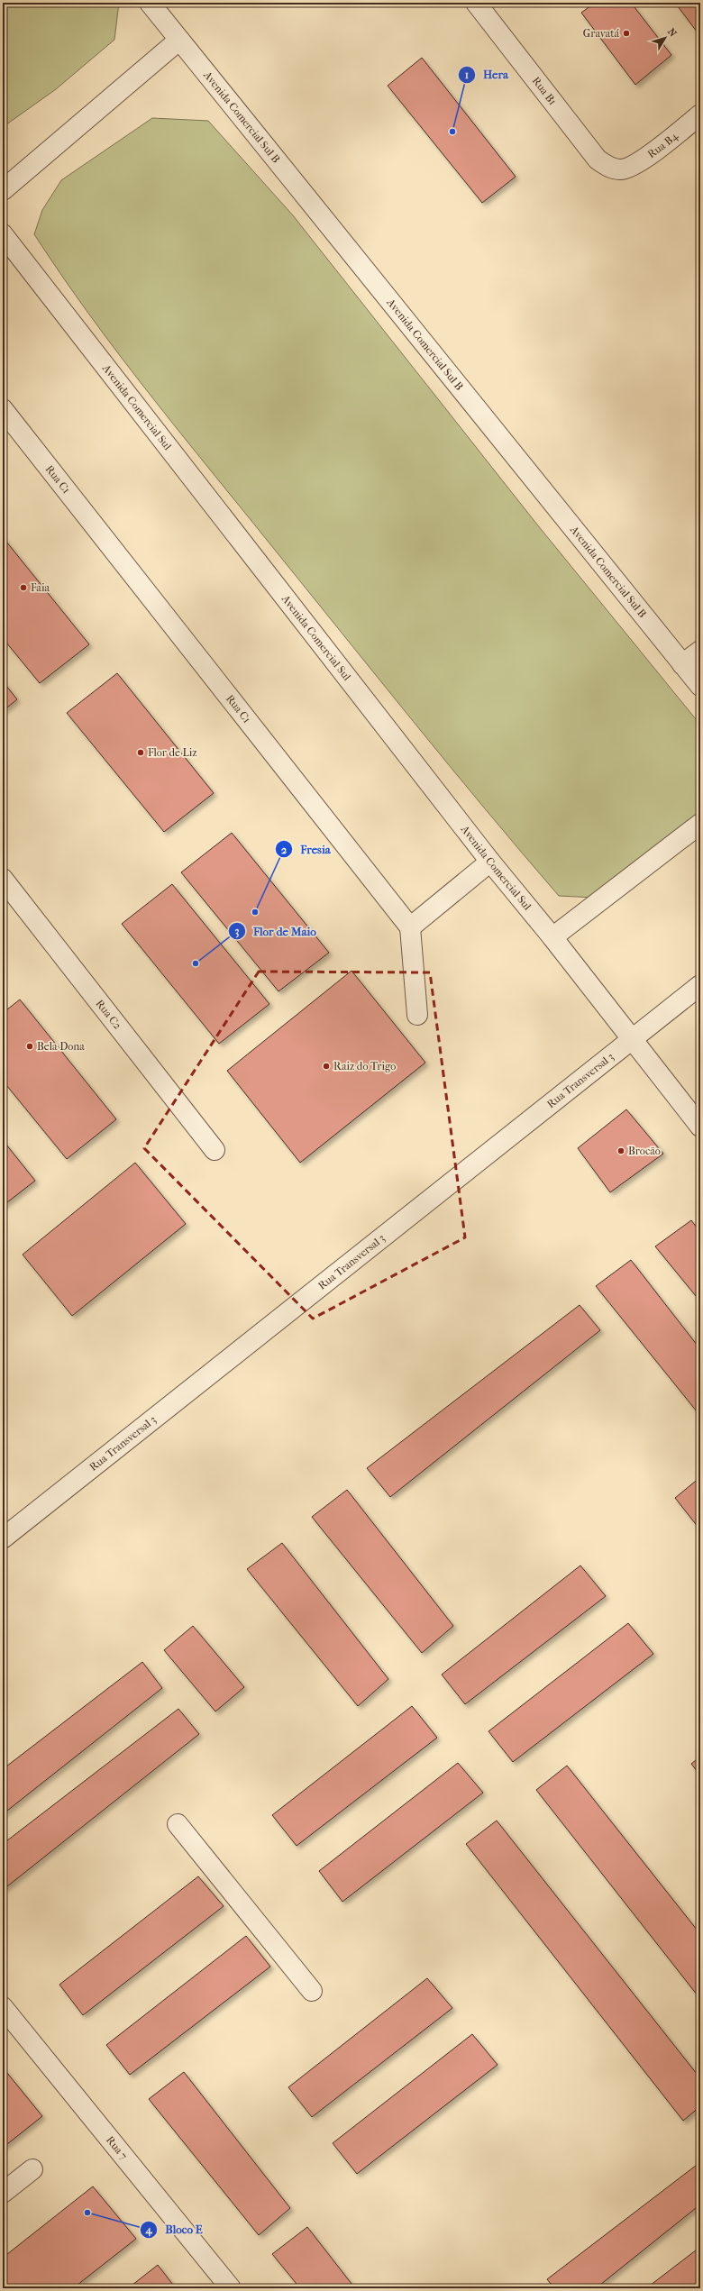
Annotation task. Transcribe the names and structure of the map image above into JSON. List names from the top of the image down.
{
  "streets": {
    "street": [
      "Rua B1",
      "Avenida Comercial Sul B",
      "Rua B4",
      "Avenida Comercial Sul",
      "Rua C1",
      "Rua C2",
      "Rua Transversal 3",
      "Rua 7"
    ]
  },
  "crossings": [
    ["Rua B1", "Rua B4"],
    ["Avenida Comercial Sul", "Rua Transversal 3"]
  ],
  "places": [
    "Gravatá",
    "Hera",
    "Faia",
    "Flor de Liz",
    "Fresia",
    "Flor de Maio",
    "Bela Dona",
    "Raiz do Trigo",
    "Brocão",
    "Bloco E"
  ],
  "north": "top right"
}
